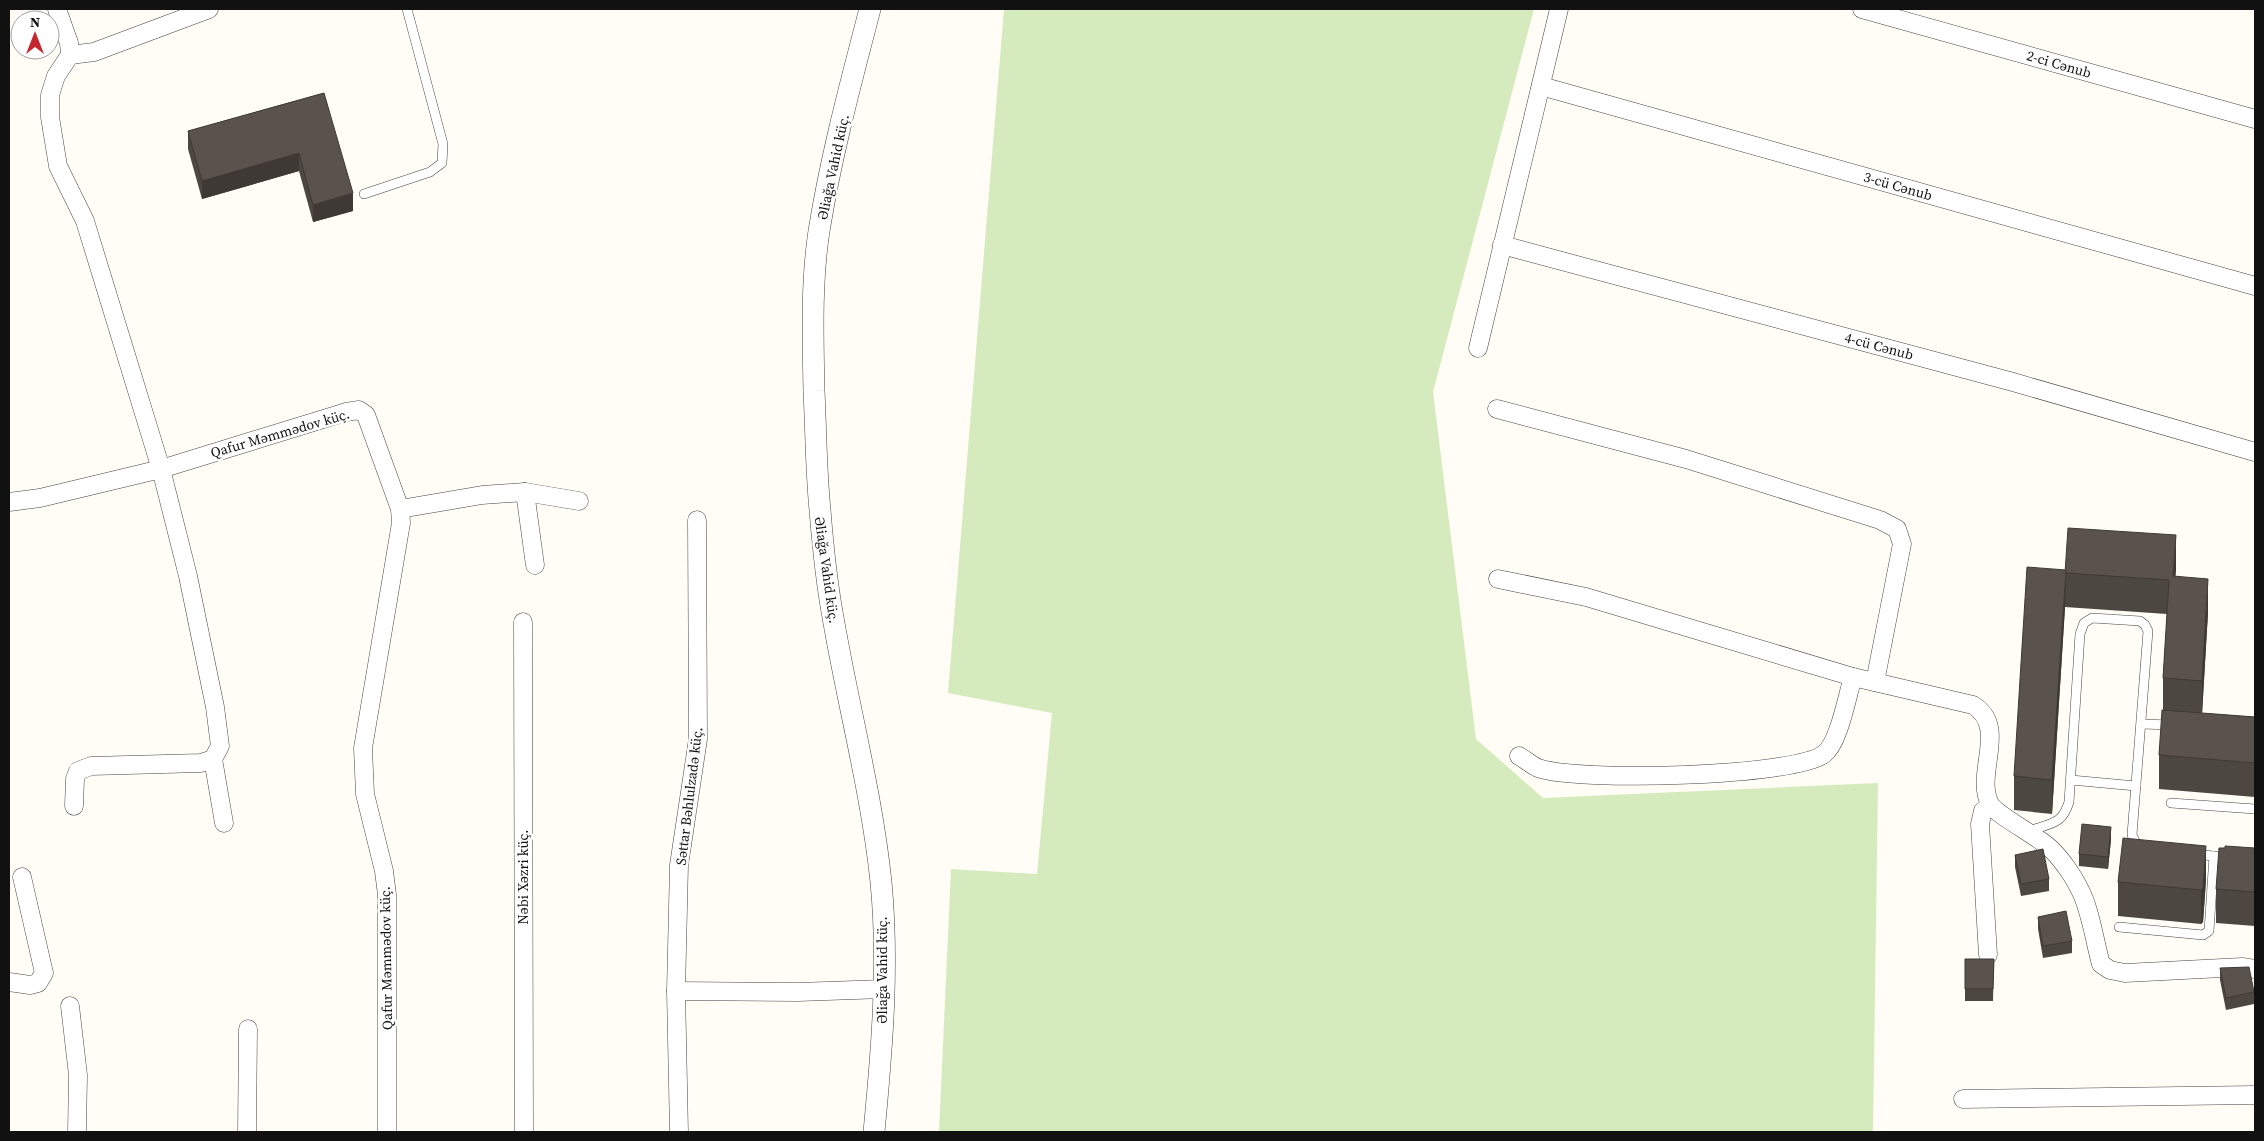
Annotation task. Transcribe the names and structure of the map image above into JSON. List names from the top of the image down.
{
  "streets": {
    "street": [
      "2-ci Cənub",
      "Əliağa Vahid küç.",
      "3-cü Cənub",
      "4-cü Cənub",
      "Qafur Məmmədov küç.",
      "Səttar Bəhlulzadə küç.",
      "Nəbi Xəzri küç."
    ]
  },
  "north": "top"
}
